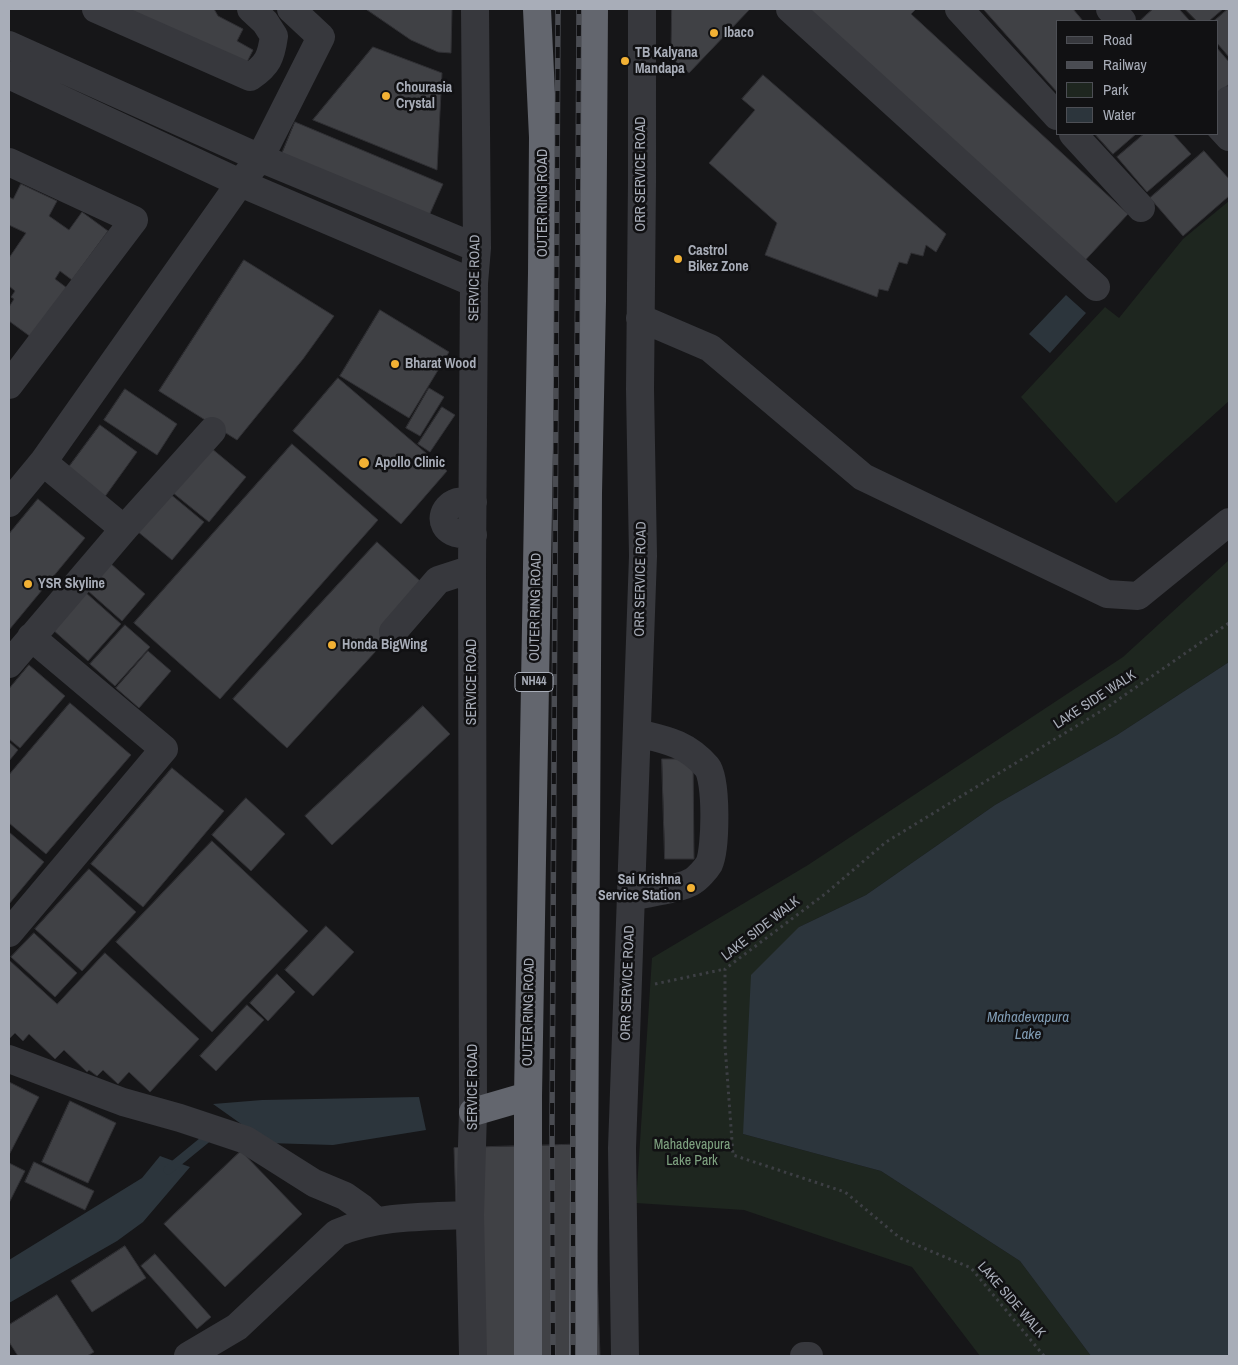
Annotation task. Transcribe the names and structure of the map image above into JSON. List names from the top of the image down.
{
  "streets": {
    "highway": ["OUTER RING ROAD", "NH44"],
    "street": ["ORR SERVICE ROAD", "SERVICE ROAD"],
    "path": ["LAKE SIDE WALK"]
  },
  "water": ["Mahadevapura Lake"],
  "parks": ["Mahadevapura Lake Park"],
  "places": [
    "Ibaco",
    "TB Kalyana Mandapa",
    "Chourasia Crystal",
    "Castrol Bikez Zone",
    "Bharat Wood",
    "Apollo Clinic",
    "YSR Skyline",
    "Honda BigWing",
    "Sai Krishna Service Station"
  ],
  "legend": [
    "Road",
    "Railway",
    "Park",
    "Water"
  ]
}
